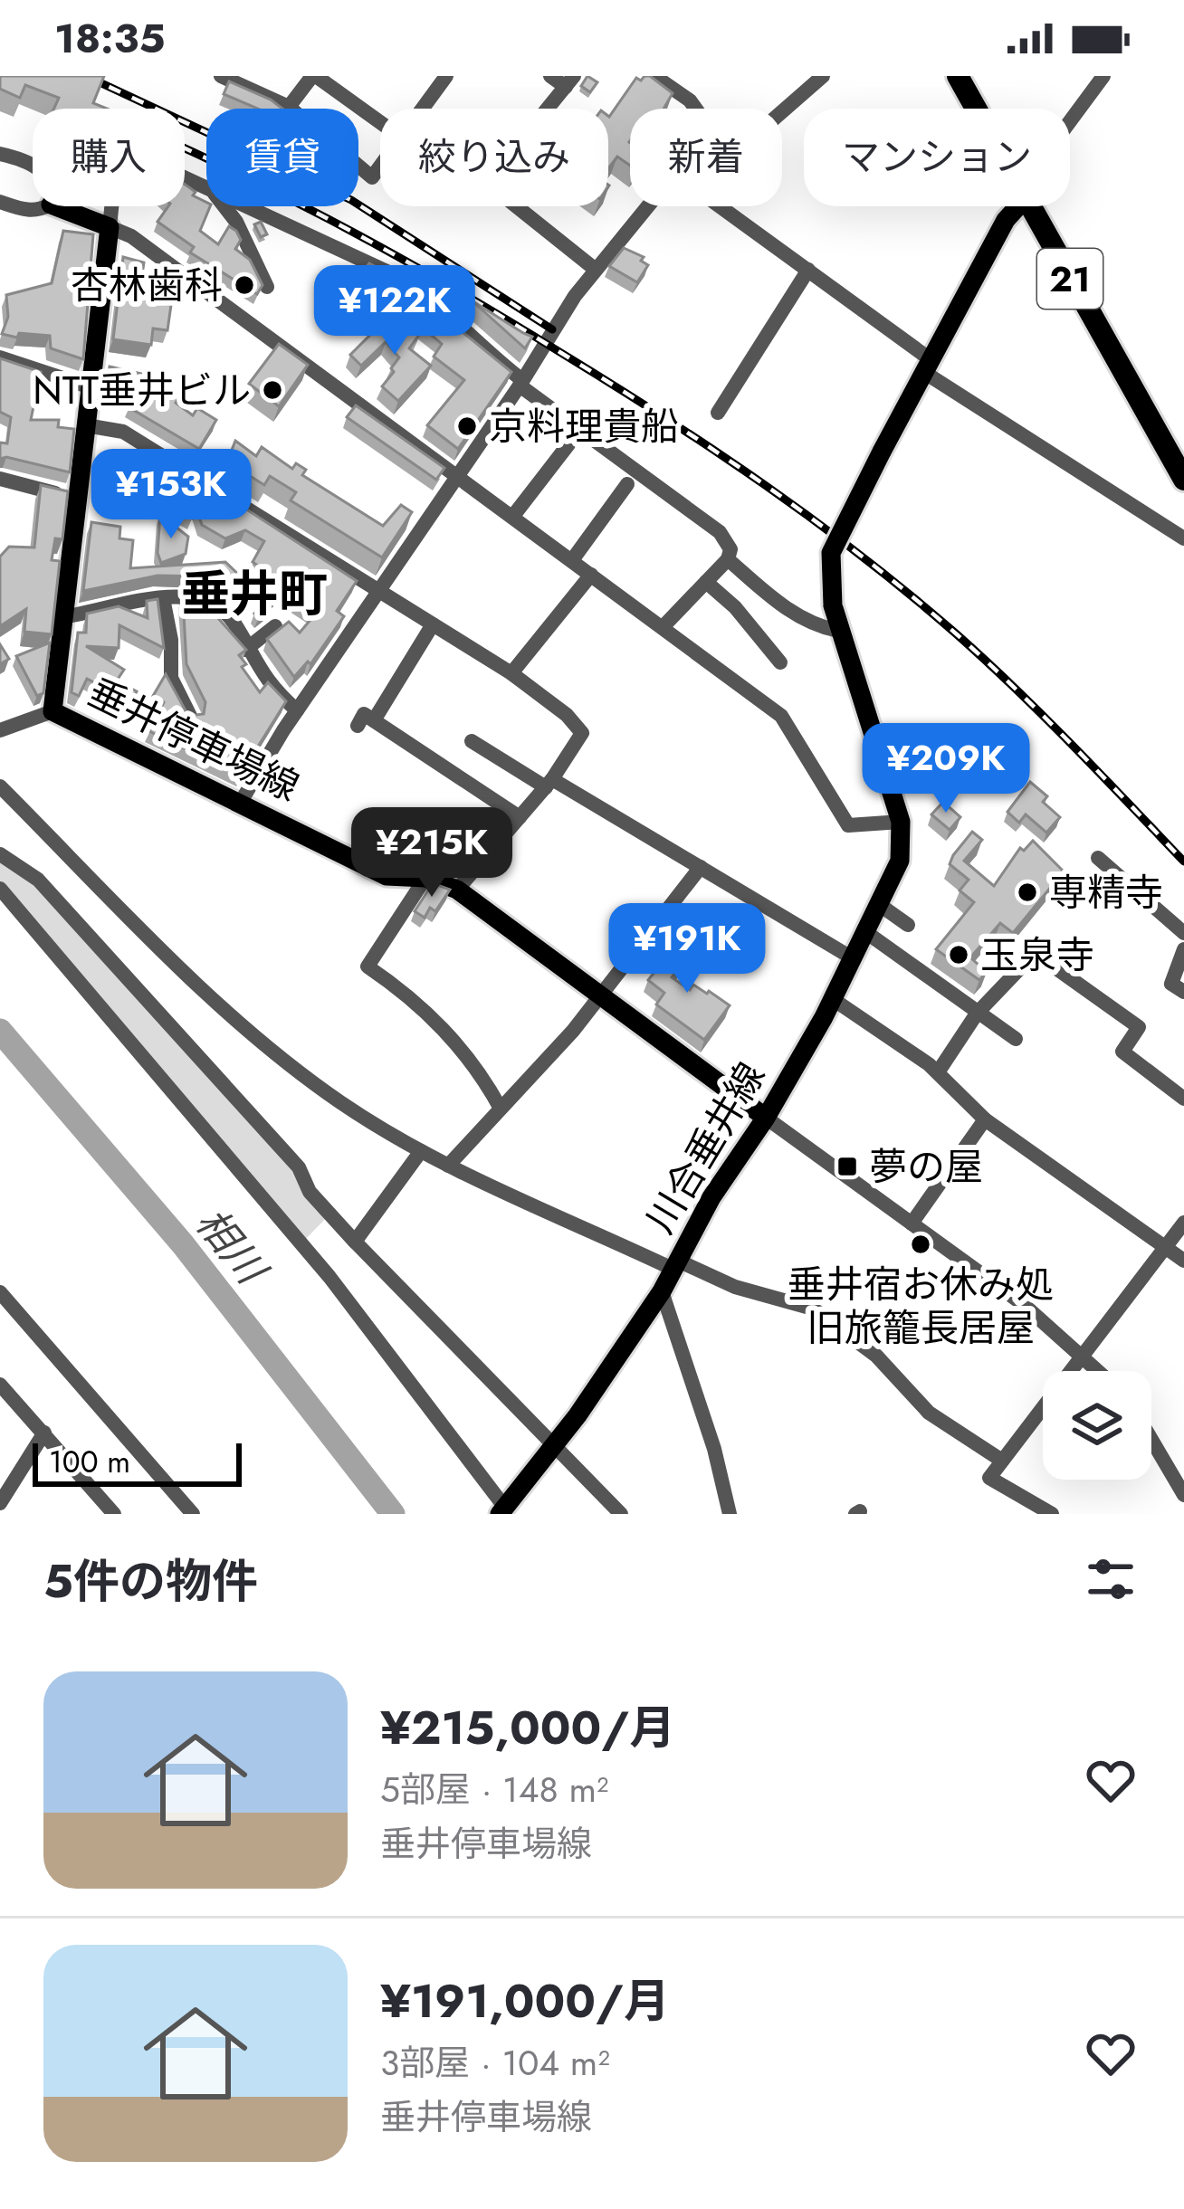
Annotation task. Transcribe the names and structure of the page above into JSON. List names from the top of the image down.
{
  "streets": {
    "highway": ["21"],
    "main road": ["垂井停車場線", "川合垂井線"]
  },
  "crossings": [
    ["垂井停車場線", "川合垂井線"]
  ],
  "districts": ["垂井町"],
  "water": ["相川"],
  "places": {
    "other": [
      "杏林歯科",
      "NTT垂井ビル",
      "京料理貴船",
      "専精寺",
      "玉泉寺",
      "垂井宿お休み処 旧旅籠長居屋"
    ],
    "transit": ["夢の屋"]
  },
  "scale_bar": "100 m",
  "page": {
    "status": "18:35",
    "chip": [
      "購入",
      "賃貸",
      "絞り込み",
      "新着",
      "マンション"
    ],
    "price": [
      "¥122K",
      "¥153K",
      "¥209K",
      "¥215K",
      "¥191K"
    ],
    "scale": "100 m",
    "heading": "5件の物件",
    "list": [
      {
        "name": "¥215,000/月",
        "note": "5部屋 · 148 m² · 垂井停車場線"
      },
      {
        "name": "¥191,000/月",
        "note": "3部屋 · 104 m² · 垂井停車場線"
      }
    ]
  }
}
